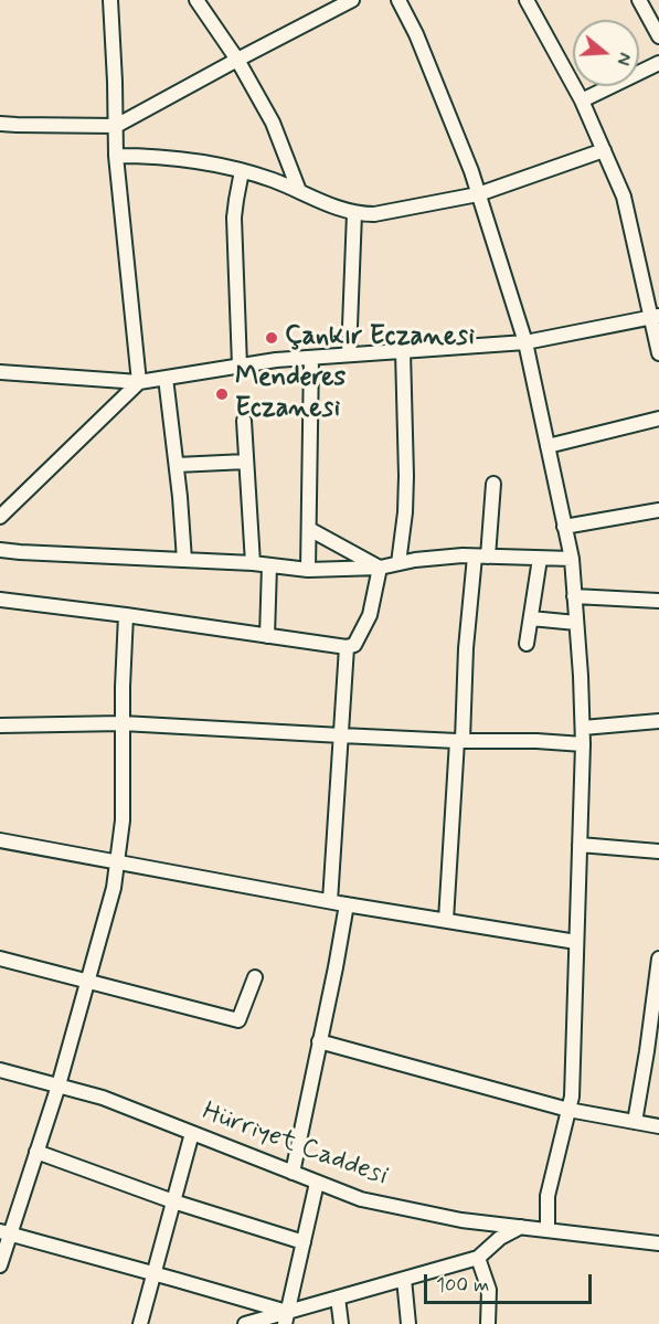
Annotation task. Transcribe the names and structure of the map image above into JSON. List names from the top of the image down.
{
  "streets": {
    "street": ["Hürriyet Caddesi"]
  },
  "places": ["Çankır Eczanesi", "Menderes Eczanesi"],
  "scale_bar": "100 m",
  "north": "right"
}
